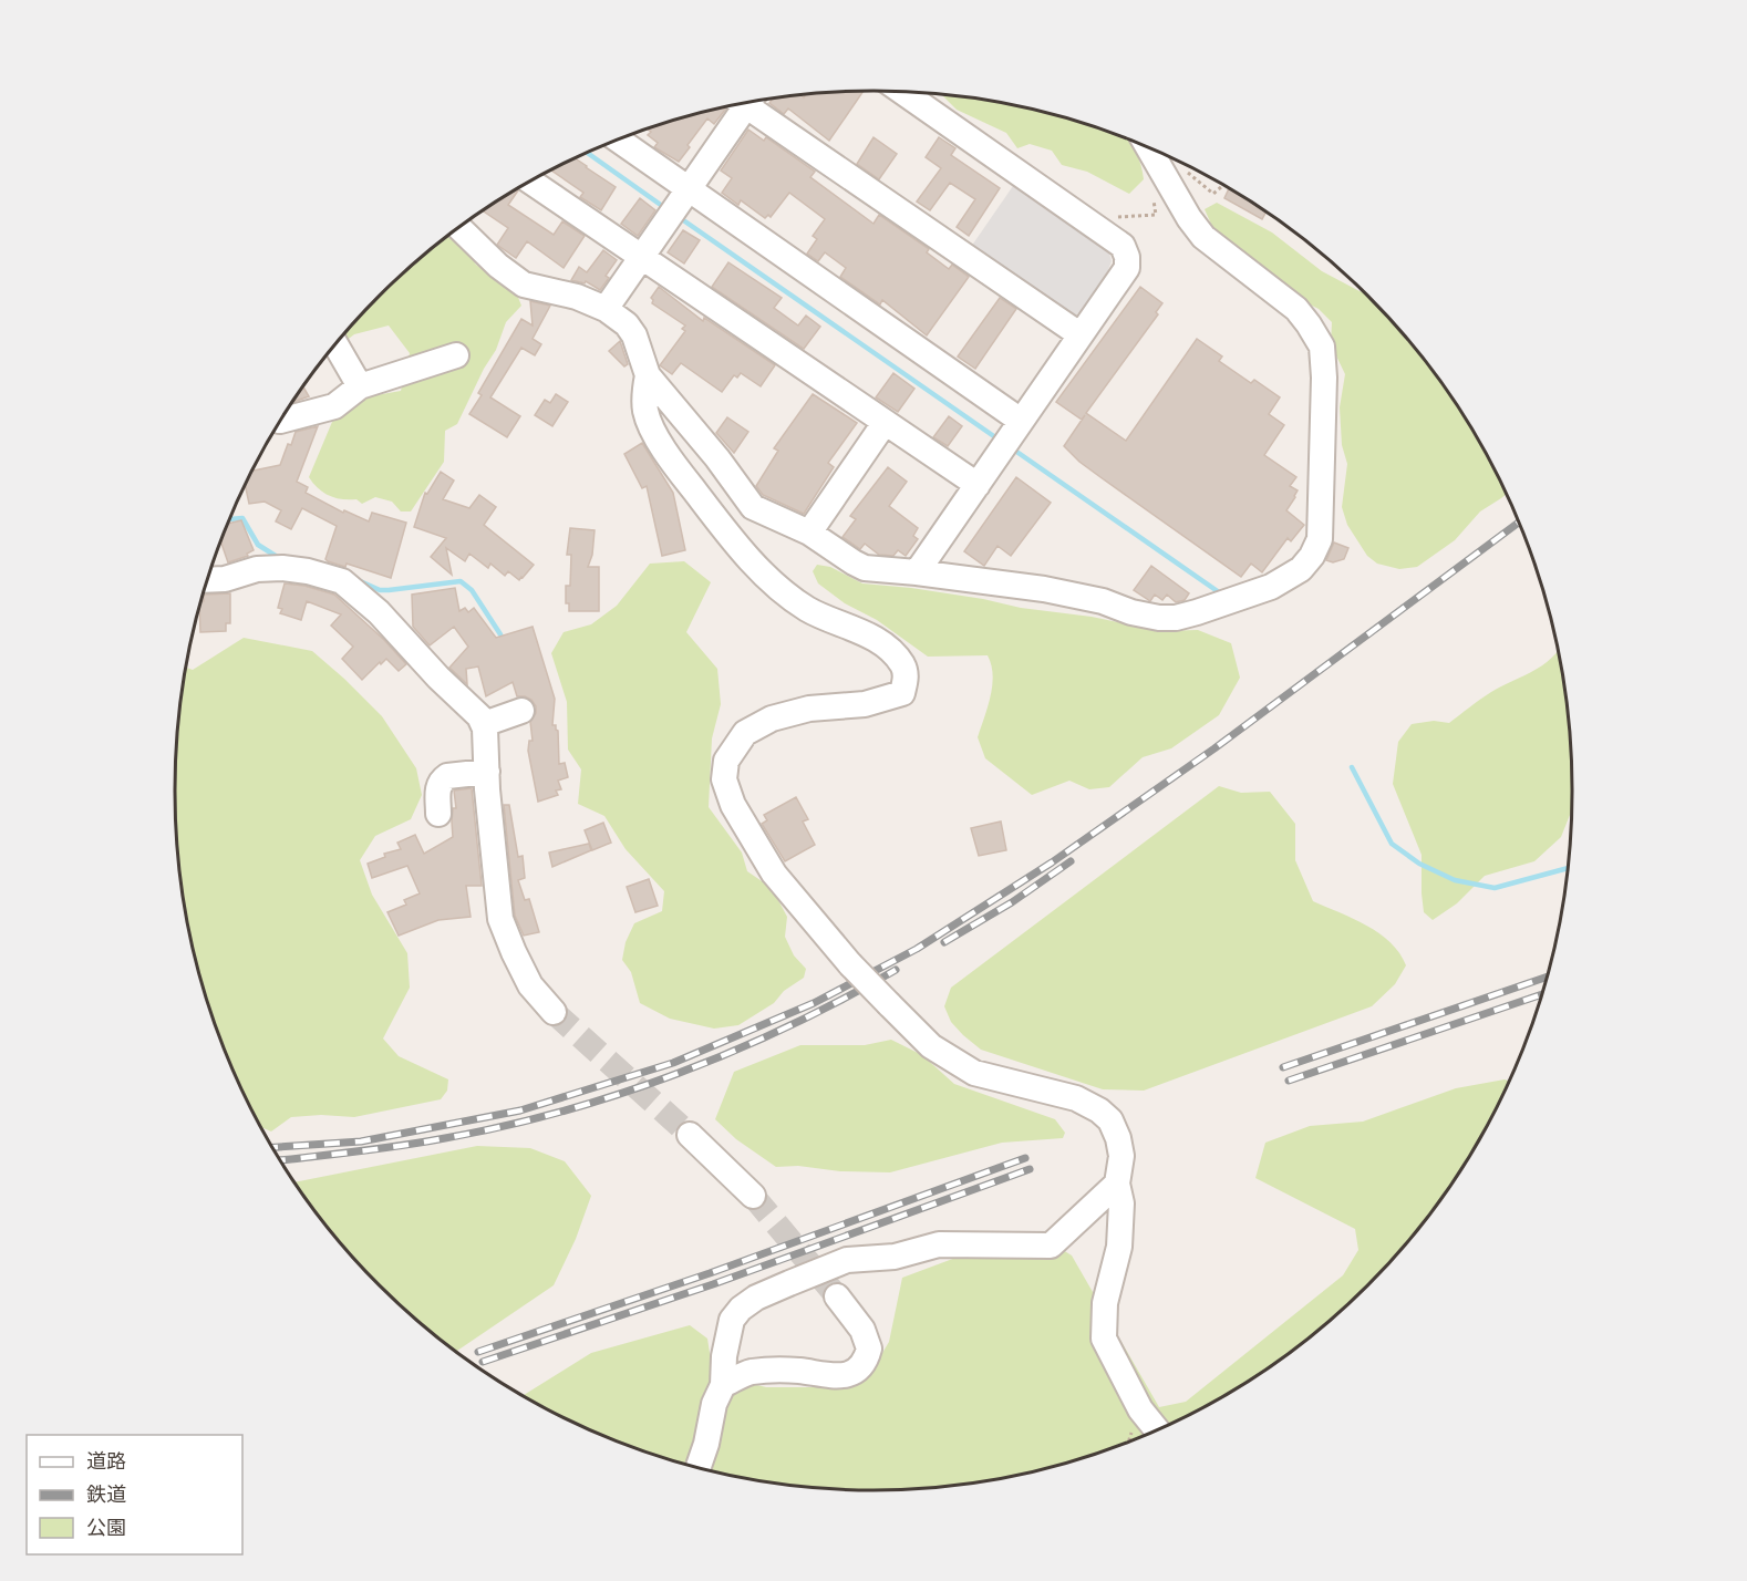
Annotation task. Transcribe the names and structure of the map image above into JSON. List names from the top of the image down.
{
  "legend": ["道路", "鉄道", "公園"]
}
